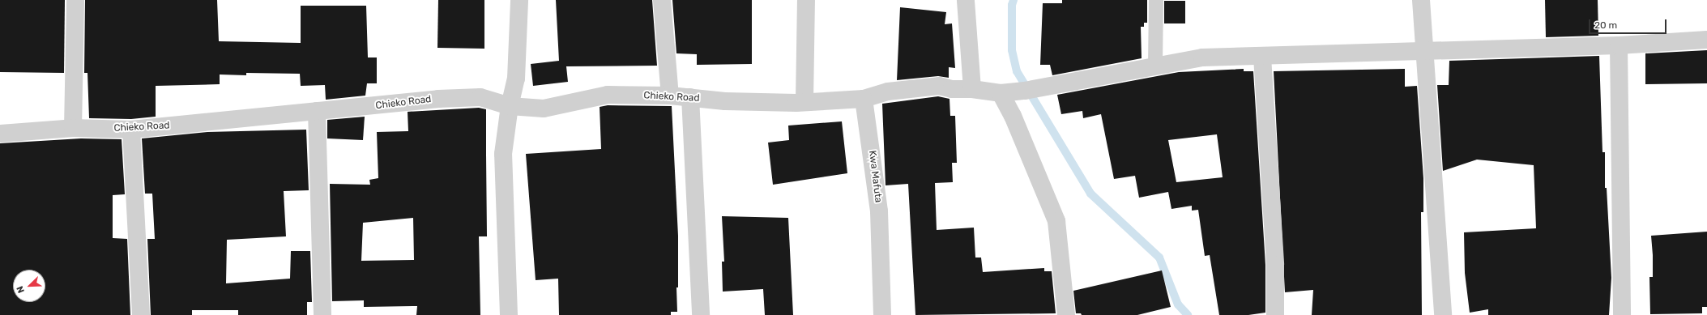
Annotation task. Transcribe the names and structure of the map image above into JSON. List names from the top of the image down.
{
  "streets": {
    "street": ["Chieko Road", "Kwa Mafuta"]
  },
  "scale_bar": "20 m",
  "north": "bottom left"
}
